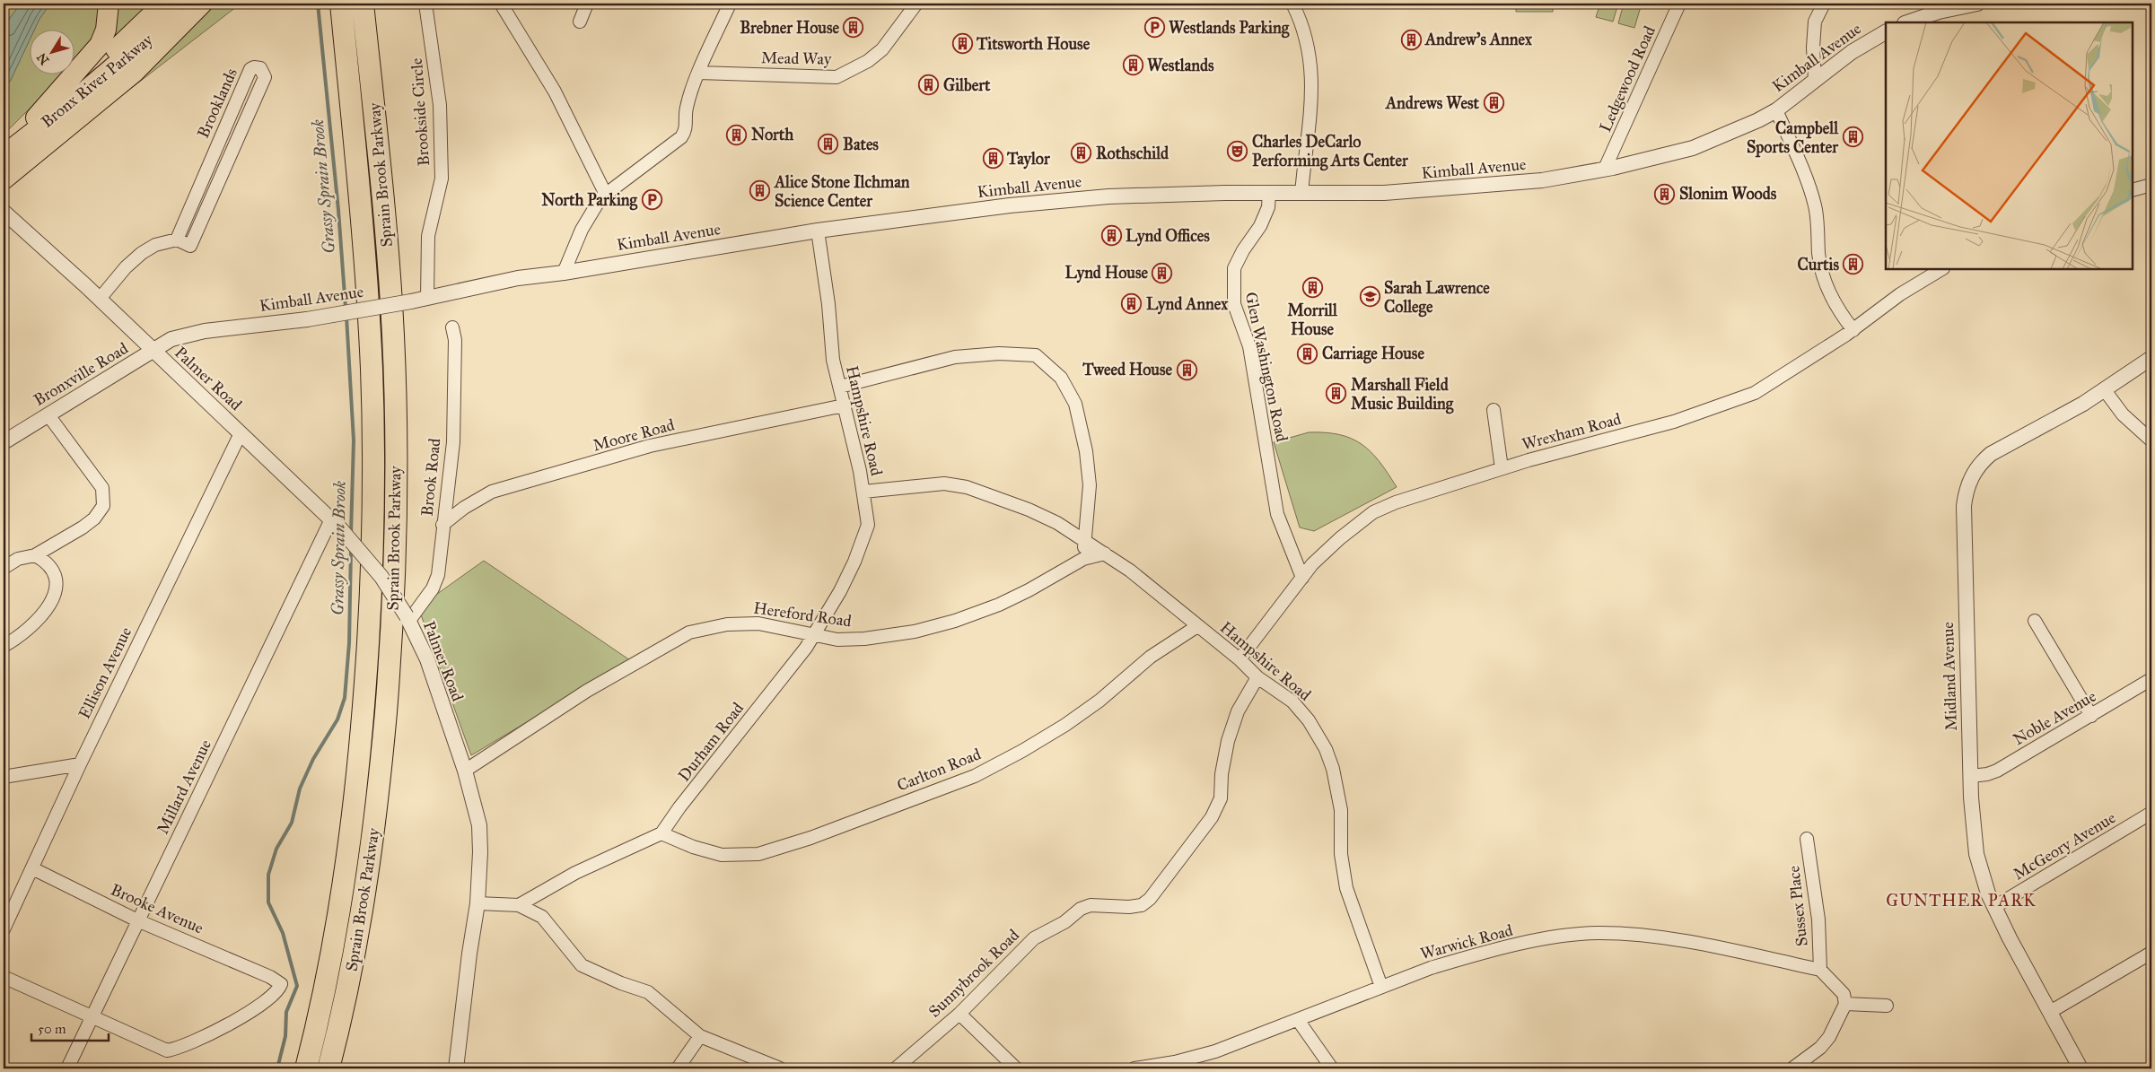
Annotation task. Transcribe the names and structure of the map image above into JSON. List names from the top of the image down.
{
  "streets": {
    "highway": ["Bronx River Parkway", "Sprain Brook Parkway"],
    "street": [
      "Kimball Avenue",
      "Mead Way",
      "Ledgewood Road",
      "Brooklands",
      "Brookside Circle",
      "Glen Washington Road",
      "Bronxville Road",
      "Palmer Road",
      "Hampshire Road",
      "Wrexham Road",
      "Moore Road",
      "Brook Road",
      "Hereford Road",
      "Ellison Avenue",
      "Midland Avenue",
      "Noble Avenue",
      "Durham Road",
      "Carlton Road",
      "Millard Avenue",
      "McGeory Avenue",
      "Sussex Place",
      "Brooke Avenue",
      "Warwick Road",
      "Sunnybrook Road"
    ]
  },
  "crossings": [
    ["Kimball Avenue", "Ledgewood Road"],
    ["Kimball Avenue", "Brookside Circle"],
    ["Kimball Avenue", "Glen Washington Road"],
    ["Kimball Avenue", "Bronxville Road"],
    ["Kimball Avenue", "Palmer Road"],
    ["Kimball Avenue", "Hampshire Road"],
    ["Glen Washington Road", "Wrexham Road"],
    ["Bronxville Road", "Palmer Road"],
    ["Palmer Road", "Brook Road"],
    ["Palmer Road", "Hereford Road"],
    ["Palmer Road", "Ellison Avenue"],
    ["Palmer Road", "Millard Avenue"],
    ["Hampshire Road", "Wrexham Road"],
    ["Hampshire Road", "Moore Road"],
    ["Hampshire Road", "Hereford Road"],
    ["Hampshire Road", "Durham Road"],
    ["Hampshire Road", "Carlton Road"],
    ["Hampshire Road", "Warwick Road"],
    ["Hampshire Road", "Sunnybrook Road"],
    ["Moore Road", "Brook Road"],
    ["Hereford Road", "Durham Road"],
    ["Ellison Avenue", "Brooke Avenue"],
    ["Midland Avenue", "Noble Avenue"],
    ["Midland Avenue", "McGeory Avenue"],
    ["Durham Road", "Carlton Road"],
    ["Millard Avenue", "Brooke Avenue"],
    ["Sussex Place", "Warwick Road"]
  ],
  "districts": ["GUNTHER PARK"],
  "water": ["Grassy Sprain Brook"],
  "places": {
    "building": [
      "Brebner House",
      "Andrew's Annex",
      "Titsworth House",
      "Westlands",
      "Gilbert",
      "Andrews West",
      "North",
      "Campbell Sports Center",
      "Bates",
      "Rothschild",
      "Taylor",
      "Alice Stone Ilchman Science Center",
      "Slonim Woods",
      "Lynd Offices",
      "Curtis",
      "Lynd House",
      "Morrill House",
      "Lynd Annex",
      "Carriage House",
      "Tweed House",
      "Marshall Field Music Building"
    ],
    "parking": ["Westlands Parking", "North Parking"],
    "theatre": ["Charles DeCarlo Performing Arts Center"],
    "school or university": ["Sarah Lawrence College"]
  },
  "scale_bar": "50 m",
  "north": "bottom left"
}
